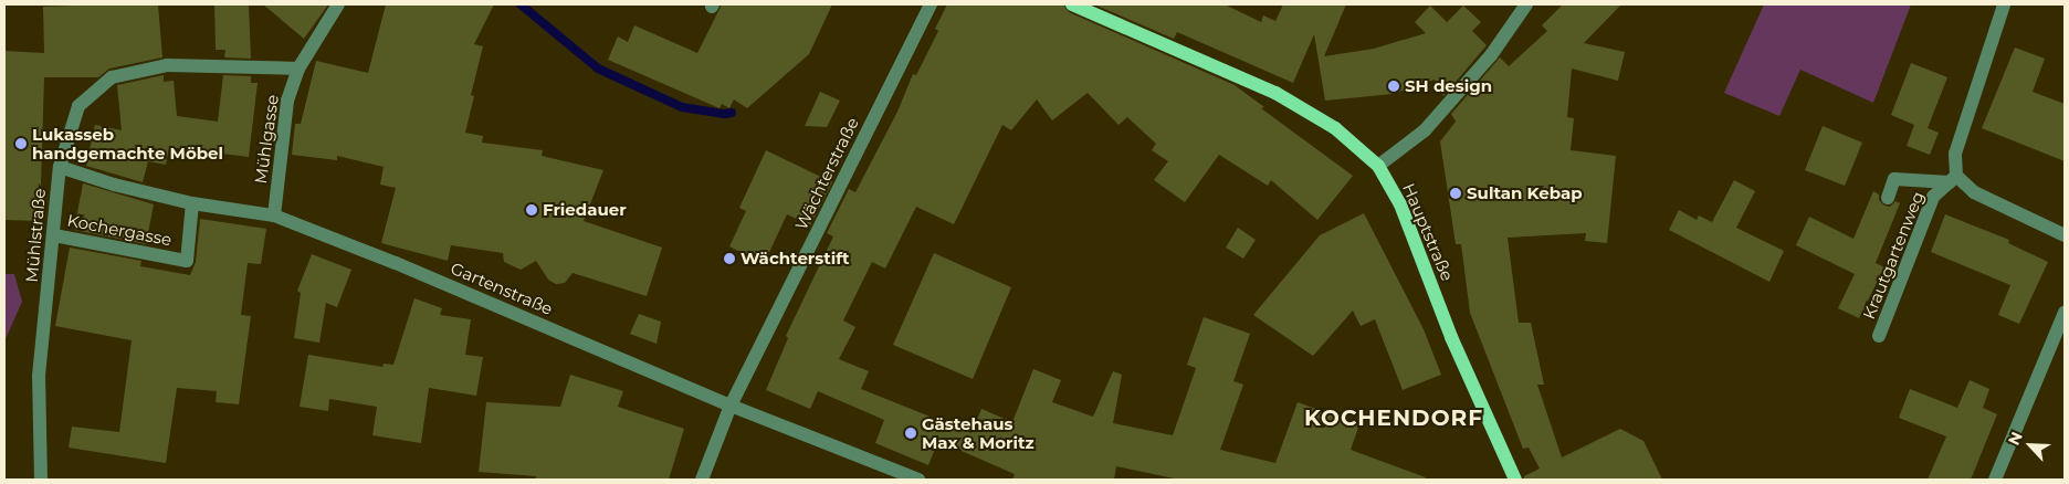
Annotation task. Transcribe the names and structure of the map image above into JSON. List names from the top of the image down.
{
  "streets": {
    "main road": ["Hauptstraße"],
    "street": [
      "Mühlgasse",
      "Wächterstraße",
      "Kochergasse",
      "Mühlstraße",
      "Krautgartenweg",
      "Gartenstraße"
    ]
  },
  "crossings": [
    ["Mühlgasse", "Mühlstraße"],
    ["Mühlgasse", "Gartenstraße"],
    ["Wächterstraße", "Gartenstraße"],
    ["Kochergasse", "Mühlstraße"],
    ["Kochergasse", "Gartenstraße"],
    ["Mühlstraße", "Gartenstraße"]
  ],
  "districts": ["KOCHENDORF"],
  "places": [
    "SH design",
    "Lukasseb handgemachte Möbel",
    "Sultan Kebap",
    "Friedauer",
    "Wächterstift",
    "Gästehaus Max & Moritz"
  ],
  "north": "top left"
}
